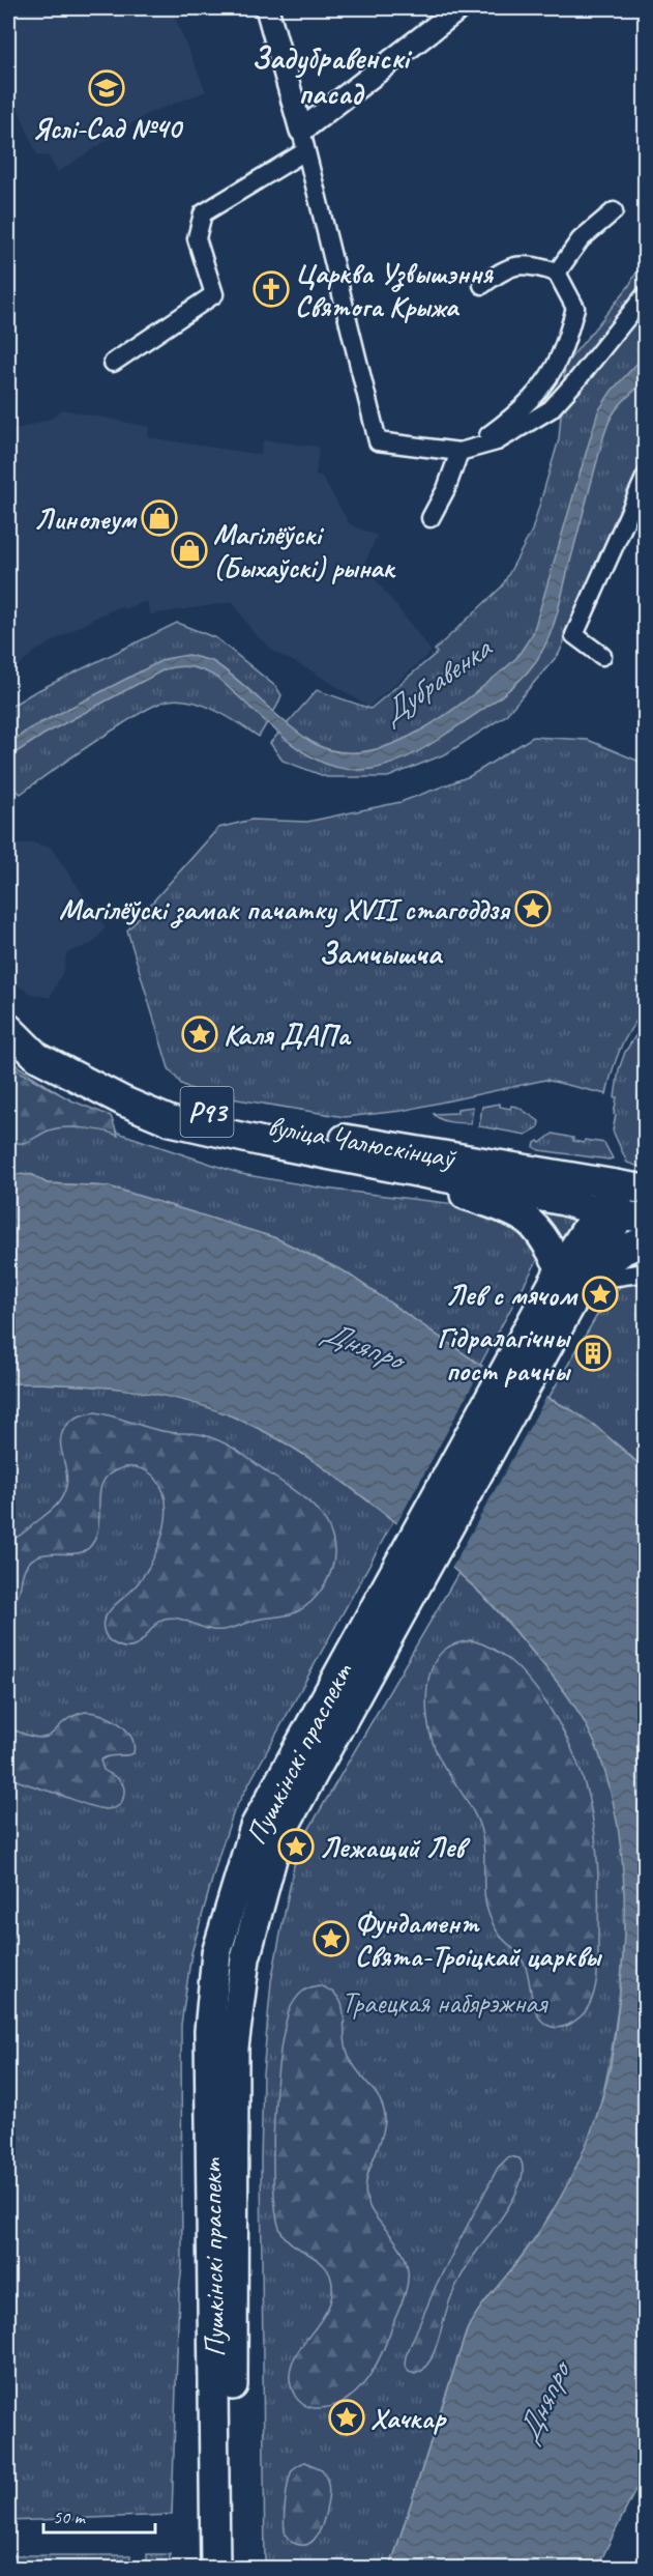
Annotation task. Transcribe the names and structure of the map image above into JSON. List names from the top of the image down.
{
  "streets": {
    "main road": ["Р93", "вуліца Чалюскінцаў", "Пушкінскі праспект"]
  },
  "crossings": [
    ["Р93", "вуліца Чалюскінцаў"],
    ["Р93", "Пушкінскі праспект"],
    ["вуліца Чалюскінцаў", "Пушкінскі праспект"]
  ],
  "districts": ["Задубравенскі пасад", "Замчышча"],
  "water": ["Дубравенка", "Дняпро"],
  "parks": ["Траецкая набярэжная"],
  "places": {
    "school or university": ["Яслі-Сад №40"],
    "church": ["Царква Узвышэння Святога Крыжа"],
    "shop": ["Линолеум", "Магілёўскі (Быхаўскі) рынак"],
    "place": [
      "Магілёўскі замак пачатку XVII стагоддзя",
      "Каля ДАПа",
      "Лев с мячом",
      "Лежащий Лев",
      "Фундамент Свята-Троіцкай царквы",
      "Хачкар"
    ],
    "building": ["Гідралагічны пост рачны"]
  },
  "scale_bar": "50 m"
}
